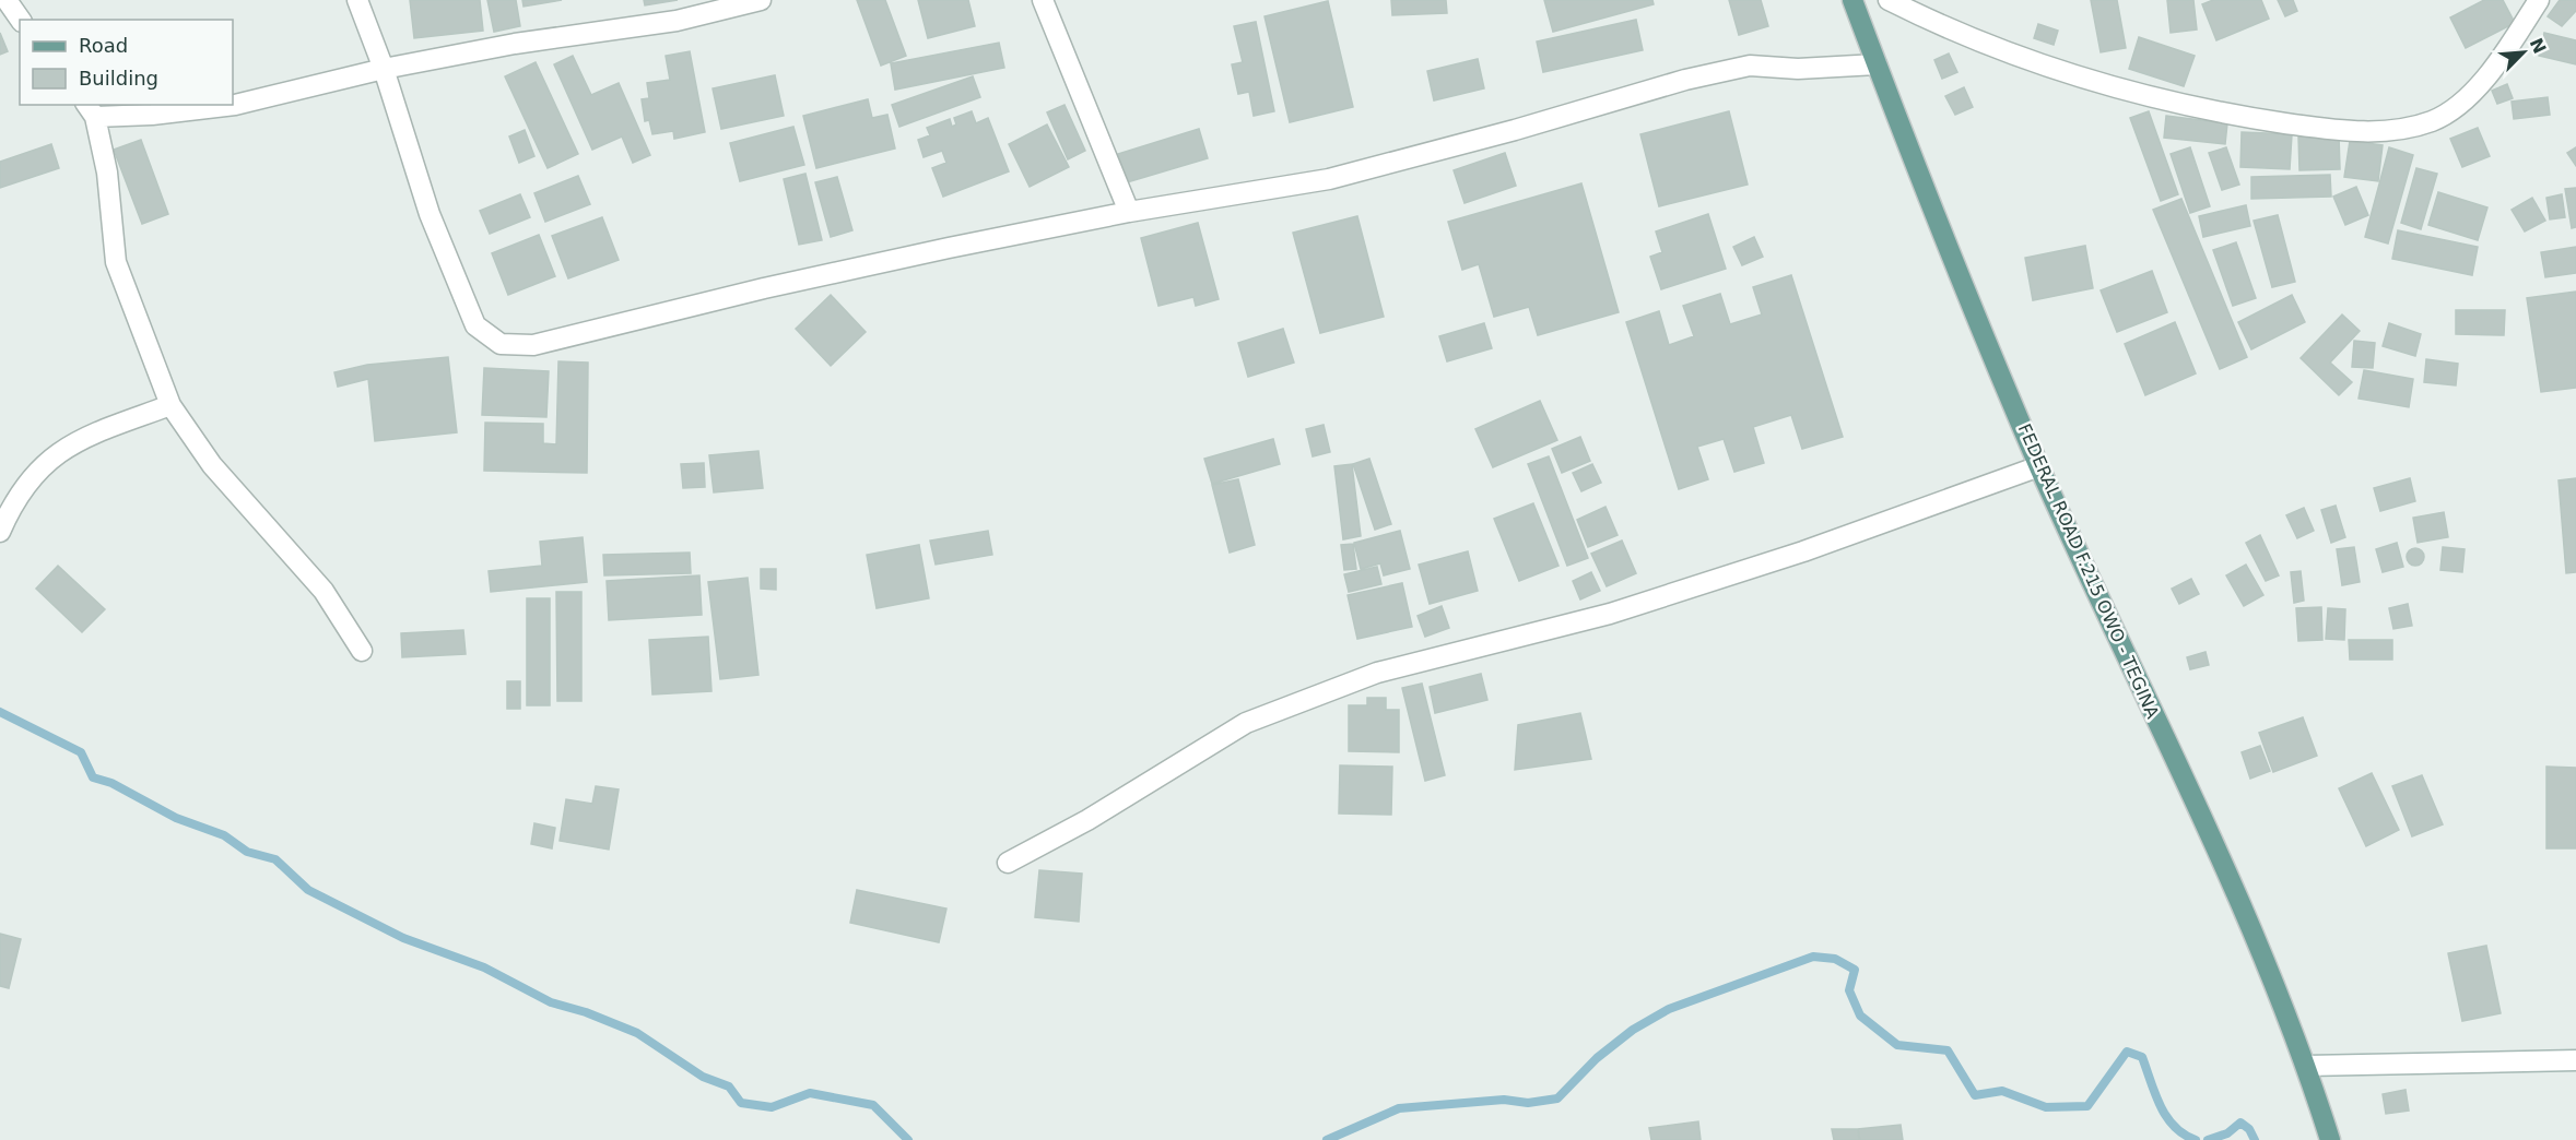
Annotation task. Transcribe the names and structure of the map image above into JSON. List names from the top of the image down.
{
  "streets": {
    "main road": ["FEDERAL ROAD F.215 OWO - TEGINA"]
  },
  "legend": ["Road", "Building"],
  "north": "top right"
}
